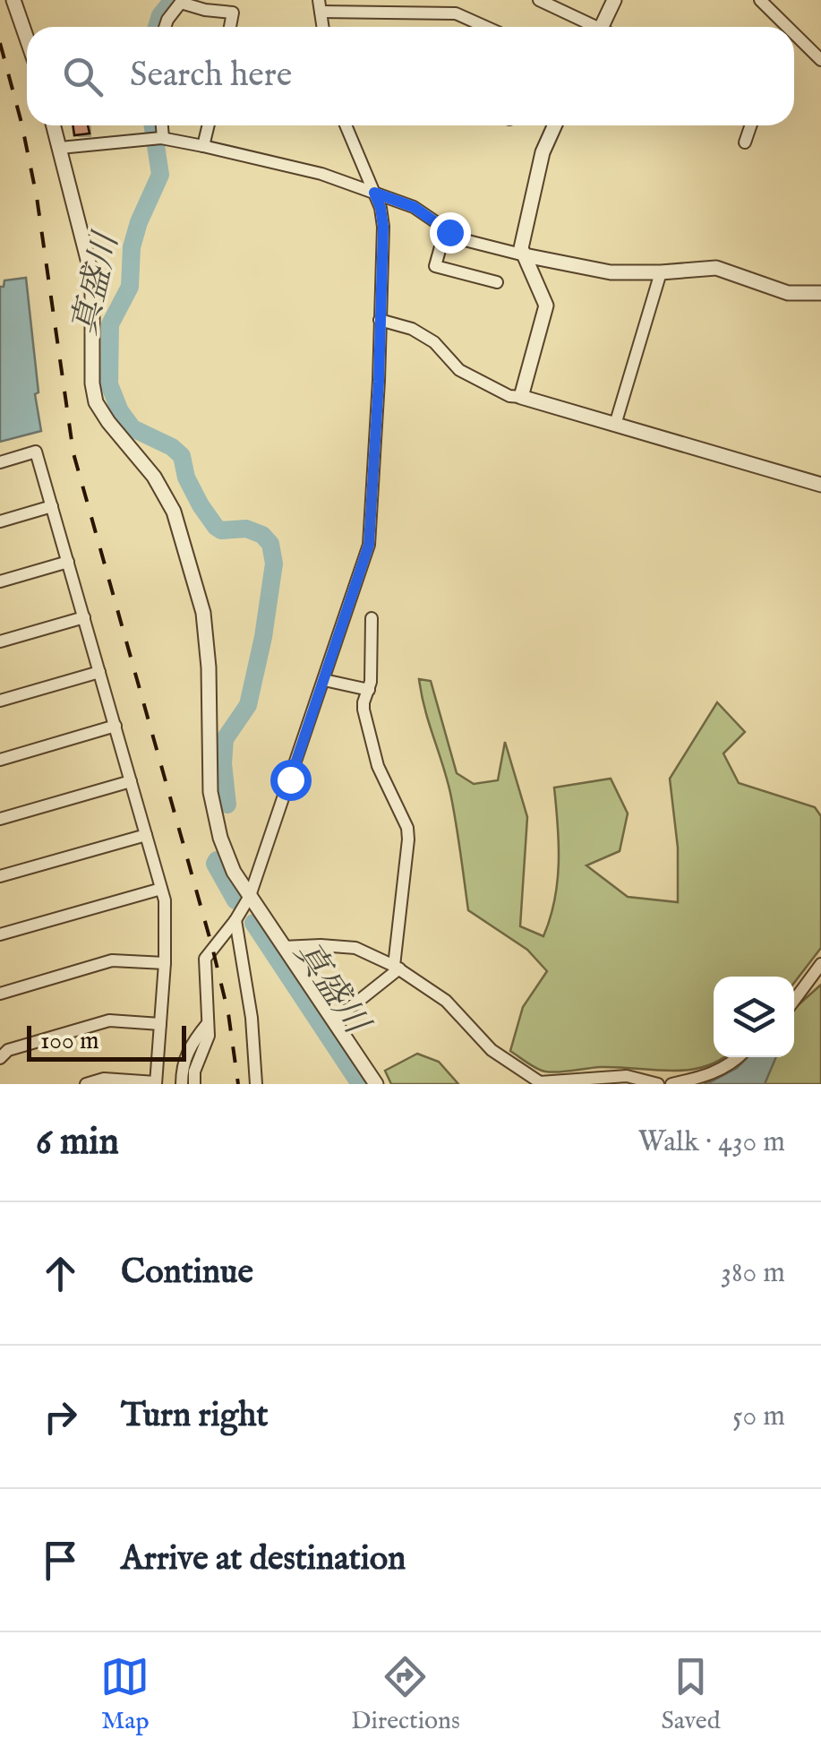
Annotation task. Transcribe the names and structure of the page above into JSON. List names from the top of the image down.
{
  "water": ["真盛川"],
  "scale_bar": "100 m",
  "page": {
    "search": "Search here",
    "scale": "100 m",
    "heading": ["6 min", "Walk · 430 m"],
    "list": [
      ["Continue", "380 m"],
      ["Turn right", "50 m"],
      "Arrive at destination"
    ],
    "nav": ["Map", "Directions", "Saved"]
  }
}
